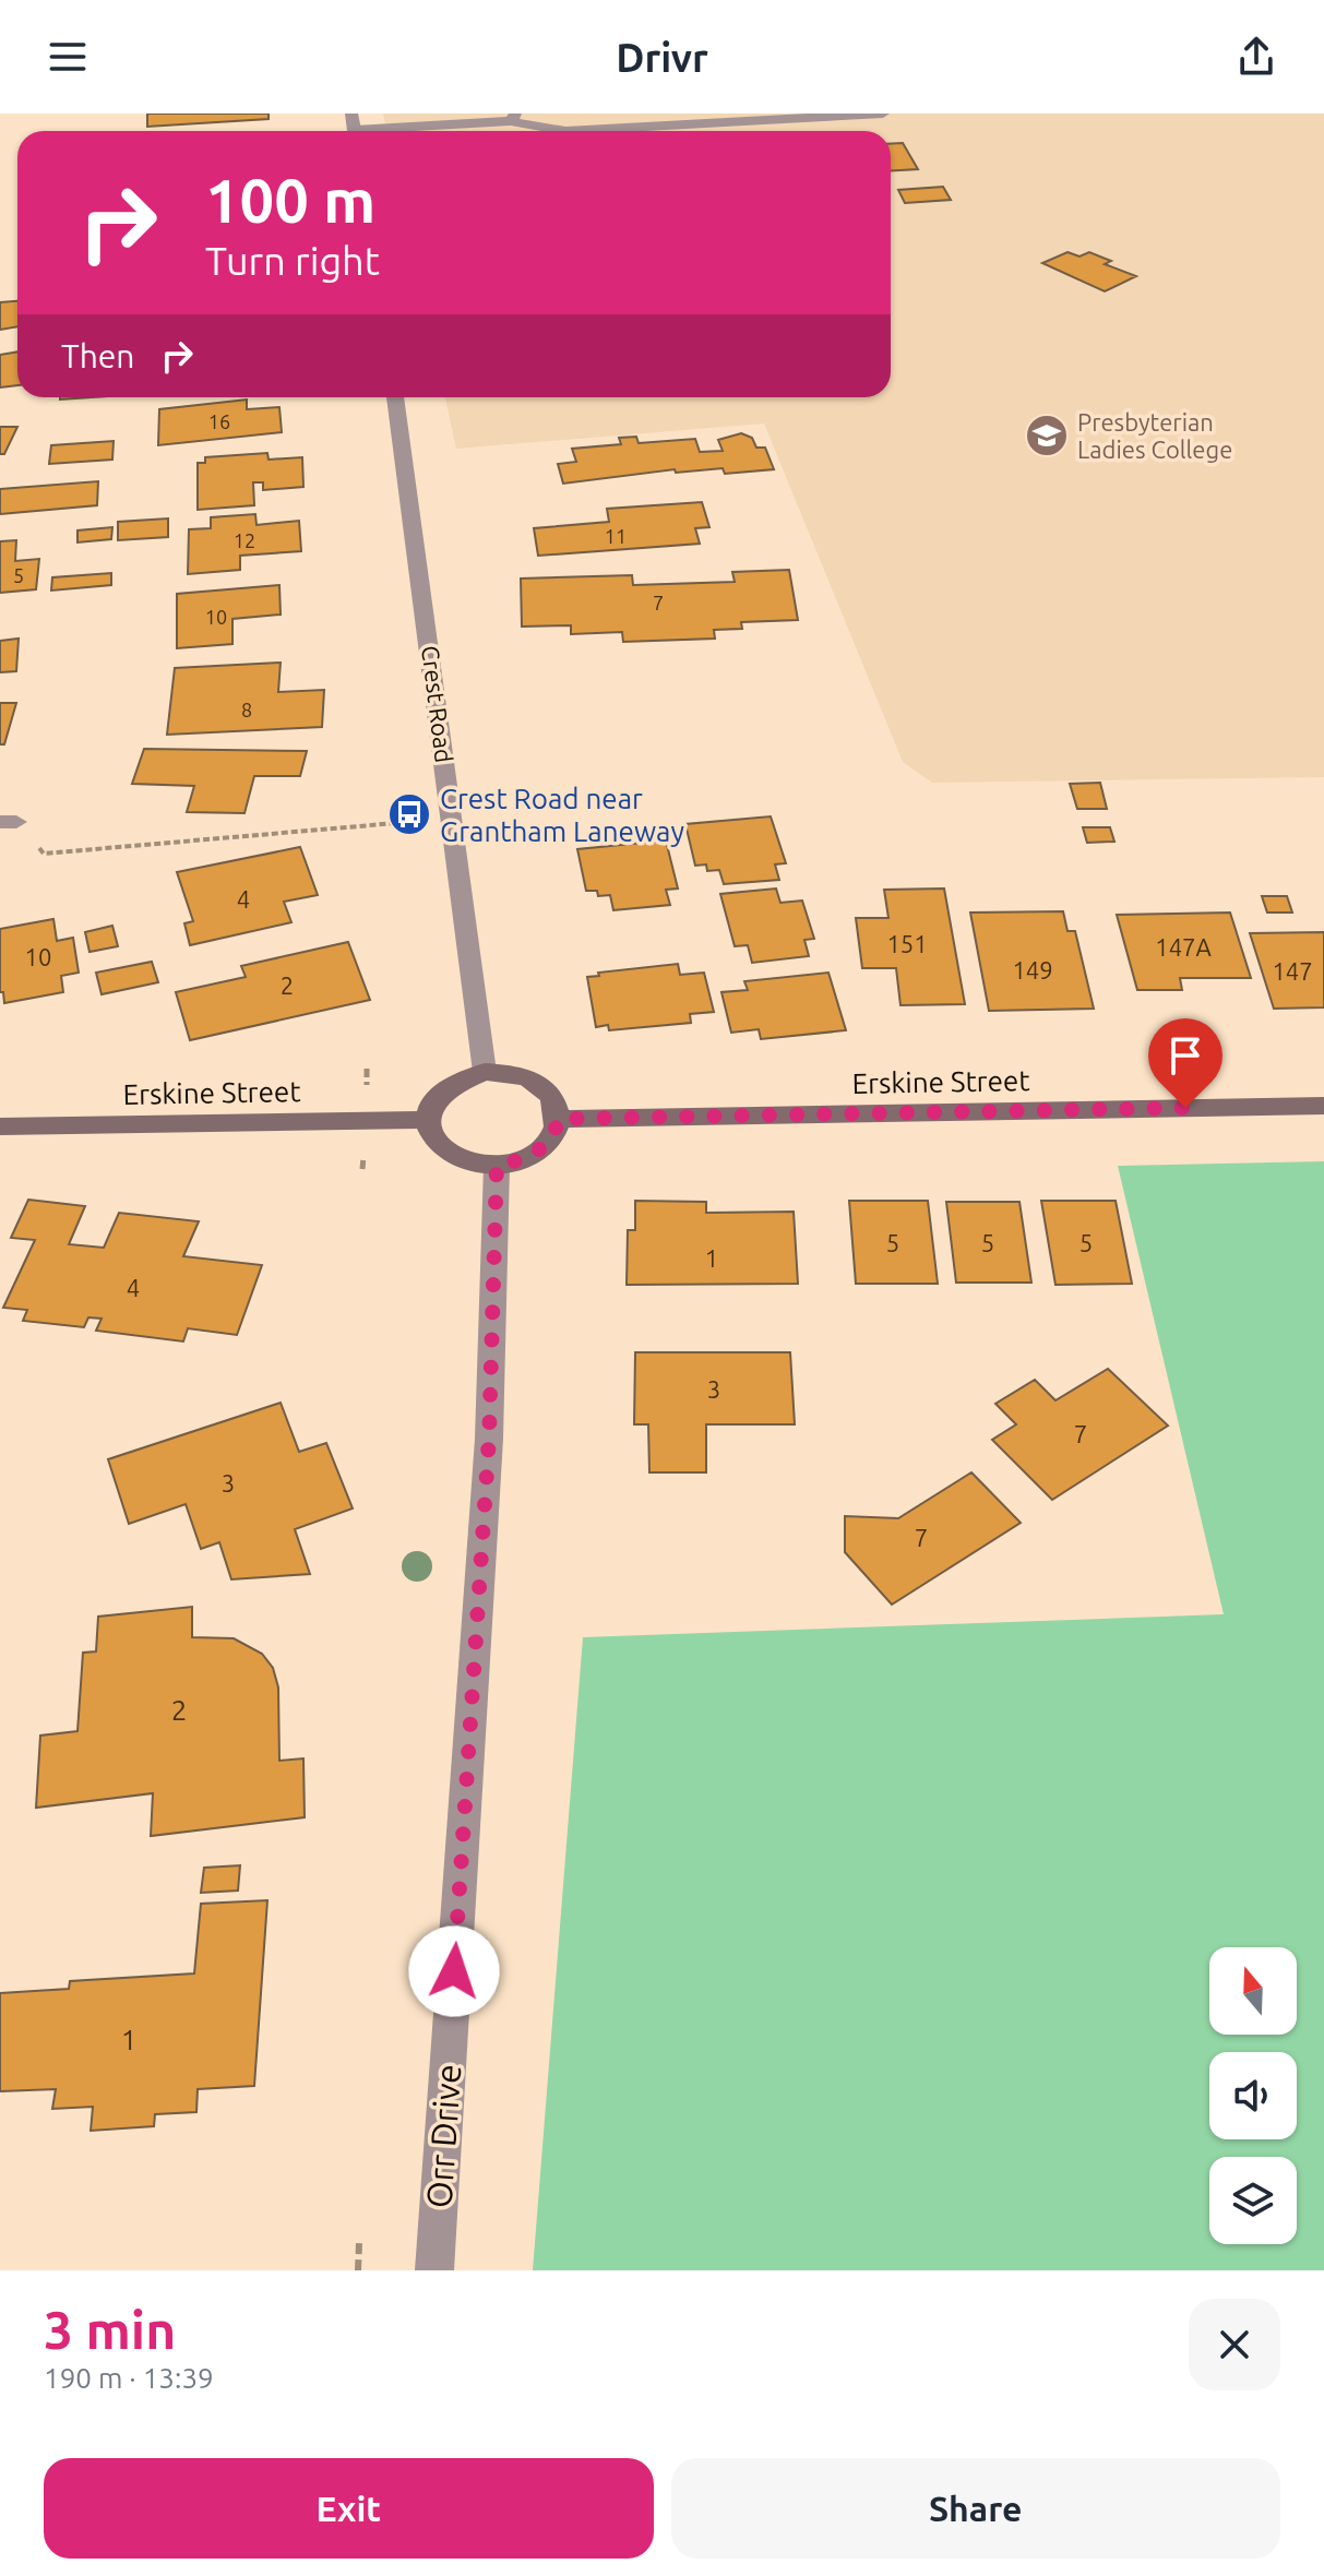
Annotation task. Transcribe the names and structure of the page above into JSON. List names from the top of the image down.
{
  "streets": {
    "street": ["Crest Road", "Erskine Street", "Orr Drive"]
  },
  "crossings": [
    ["Crest Road", "Erskine Street"],
    ["Crest Road", "Orr Drive"],
    ["Erskine Street", "Orr Drive"]
  ],
  "places": {
    "school or university": ["Presbyterian Ladies College"],
    "bus stop": ["Crest Road near Grantham Laneway"]
  },
  "house_numbers": [
    "16",
    "11",
    "12",
    "5",
    "7",
    "10",
    "8",
    "4",
    "151",
    "147A",
    "10",
    "149",
    "147",
    "2",
    "5",
    "5",
    "5",
    "1",
    "4",
    "3",
    "7",
    "3",
    "7",
    "2",
    "1"
  ],
  "north": "top",
  "page": {
    "header": "Drivr",
    "turn": ["100 m", "Turn right"],
    "then": "Then",
    "heading": ["3 min", "190 m · 13:39"],
    "buttons": ["Exit", "Share"]
  }
}
